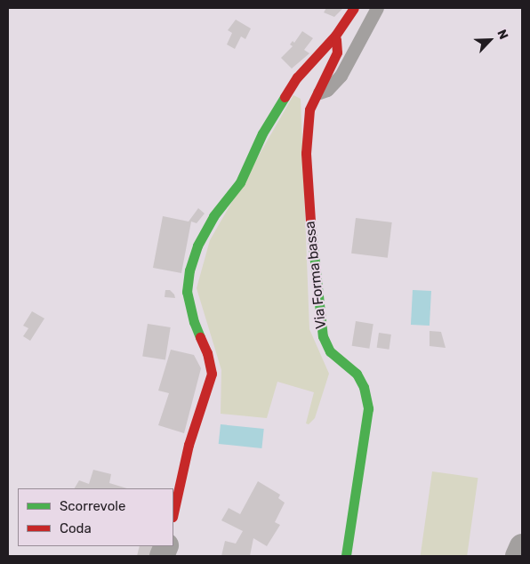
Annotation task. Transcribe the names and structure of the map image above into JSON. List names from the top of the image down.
{
  "streets": {
    "street": ["Via Forma bassa"]
  },
  "legend": ["Scorrevole", "Coda"],
  "north": "top right"
}
